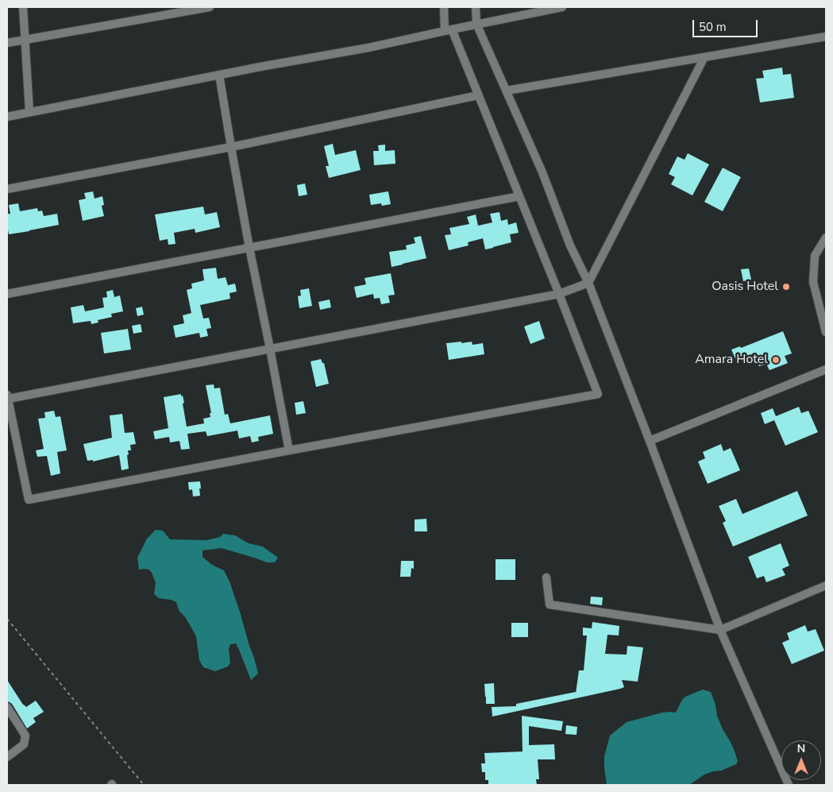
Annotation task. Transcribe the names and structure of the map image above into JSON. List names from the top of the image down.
{
  "places": ["Oasis Hotel", "Amara Hotel"],
  "scale_bar": "50 m",
  "north": "top"
}
